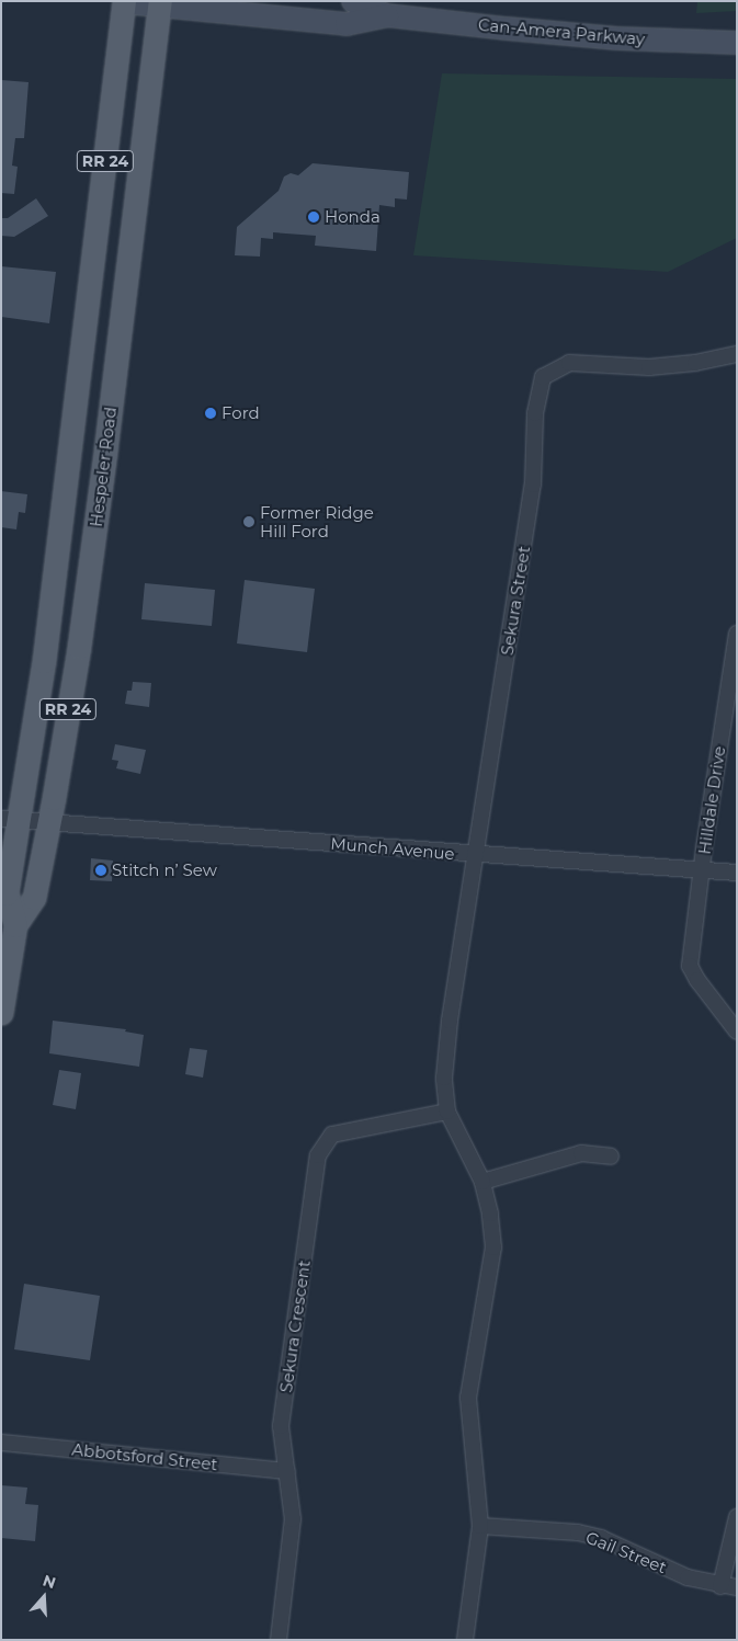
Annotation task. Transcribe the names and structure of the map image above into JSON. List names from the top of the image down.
{
  "streets": {
    "main road": ["Can-Amera Parkway", "RR 24", "Hespeler Road"],
    "street": [
      "Sekura Street",
      "Hilldale Drive",
      "Munch Avenue",
      "Sekura Crescent",
      "Abbotsford Street",
      "Gail Street"
    ]
  },
  "crossings": [
    ["Can-Amera Parkway", "Hespeler Road"],
    ["Hespeler Road", "Munch Avenue"],
    ["Sekura Street", "Munch Avenue"],
    ["Sekura Street", "Sekura Crescent"],
    ["Hilldale Drive", "Munch Avenue"],
    ["Sekura Crescent", "Abbotsford Street"]
  ],
  "places": [
    "Honda",
    "Ford",
    "Former Ridge Hill Ford",
    "Stitch n’ Sew"
  ],
  "north": "top"
}
